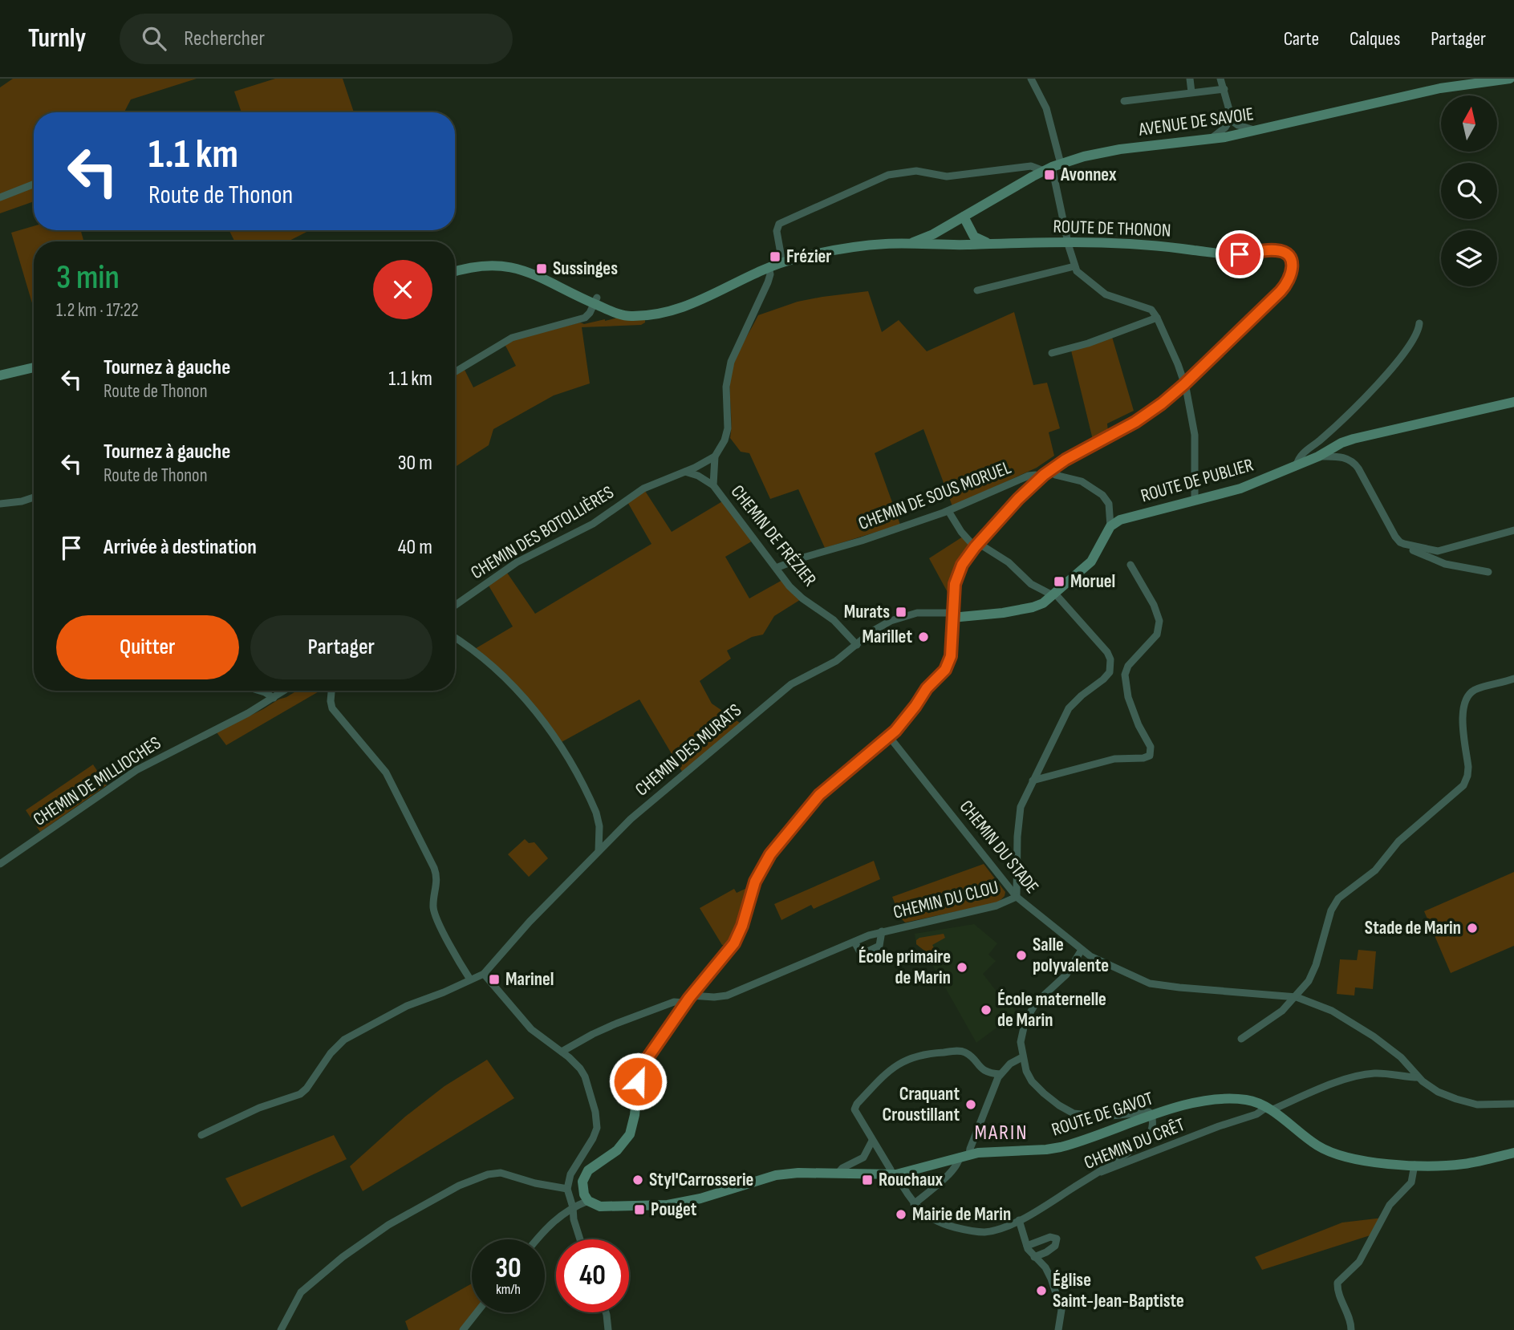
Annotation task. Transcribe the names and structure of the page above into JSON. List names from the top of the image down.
{
  "streets": {
    "street": [
      "AVENUE DE SAVOIE",
      "ROUTE DE THONON",
      "ROUTE DE PUBLIER",
      "CHEMIN DE SOUS MORUEL",
      "CHEMIN DES BOTOLLIÈRES",
      "CHEMIN DE FRÉZIER",
      "CHEMIN DES MURATS",
      "CHEMIN DE MILLIOCHES",
      "CHEMIN DU STADE",
      "CHEMIN DU CLOU",
      "ROUTE DE GAVOT",
      "CHEMIN DU CRÊT"
    ]
  },
  "crossings": [
    ["AVENUE DE SAVOIE", "ROUTE DE THONON"],
    ["ROUTE DE THONON", "CHEMIN DE SOUS MORUEL"],
    ["ROUTE DE THONON", "CHEMIN DE FRÉZIER"],
    ["ROUTE DE THONON", "CHEMIN DES MURATS"],
    ["ROUTE DE THONON", "CHEMIN DU STADE"],
    ["ROUTE DE THONON", "CHEMIN DU CLOU"],
    ["ROUTE DE THONON", "ROUTE DE GAVOT"],
    ["CHEMIN DE SOUS MORUEL", "CHEMIN DE FRÉZIER"],
    ["CHEMIN DES BOTOLLIÈRES", "CHEMIN DE FRÉZIER"],
    ["CHEMIN DE FRÉZIER", "CHEMIN DES MURATS"],
    ["CHEMIN DU STADE", "CHEMIN DU CLOU"],
    ["CHEMIN DU STADE", "CHEMIN DU CRÊT"],
    ["ROUTE DE GAVOT", "CHEMIN DU CRÊT"]
  ],
  "districts": ["MARIN"],
  "places": {
    "transit": [
      "Avonnex",
      "Frézier",
      "Sussinges",
      "Moruel",
      "Murats",
      "Marinel",
      "Rouchaux",
      "Pouget"
    ],
    "other": [
      "Marillet",
      "Stade de Marin",
      "Salle polyvalente",
      "École primaire de Marin",
      "École maternelle de Marin",
      "Craquant Croustillant",
      "Styl'Carrosserie",
      "Mairie de Marin",
      "Église Saint-Jean-Baptiste"
    ]
  },
  "north": "top",
  "page": {
    "header": "Turnly",
    "search": "Rechercher",
    "nav": ["Carte", "Calques", "Partager"],
    "turn": ["1.1 km", "Route de Thonon"],
    "heading": ["3 min", "1.2 km · 17:22"],
    "list": [
      {
        "name": "Tournez à gauche",
        "note": "Route de Thonon",
        "value": "1.1 km"
      },
      {
        "name": "Tournez à gauche",
        "note": "Route de Thonon",
        "value": "30 m"
      },
      {
        "name": "Arrivée à destination",
        "value": "40 m"
      }
    ],
    "buttons": ["Quitter", "Partager"],
    "speed": "30 km/h",
    "limit": "40"
  }
}
